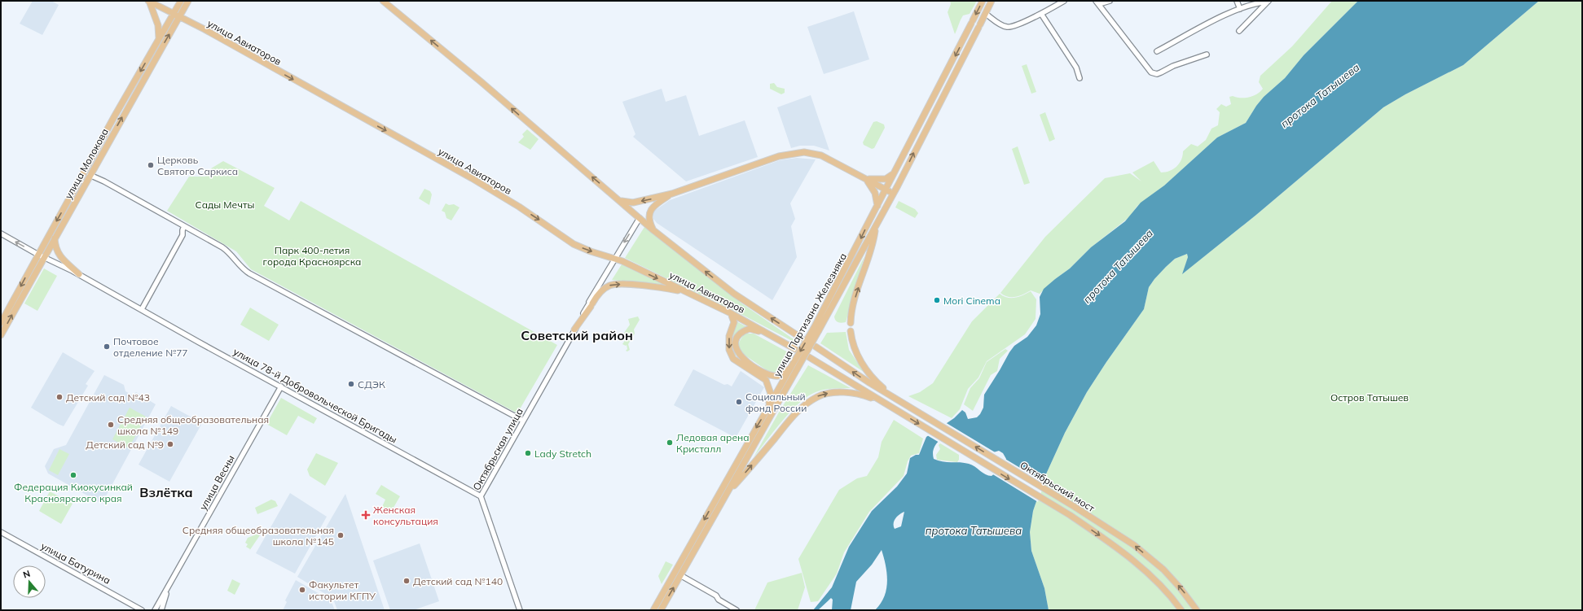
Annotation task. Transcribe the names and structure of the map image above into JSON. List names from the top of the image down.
{
  "streets": {
    "main road": [
      "улица Авиаторов",
      "улица Молокова",
      "улица Партизана Железняка",
      "Октябрьский мост"
    ],
    "street": [
      "улица 78-й Добровольческой Бригады",
      "Октябрьская улица",
      "улица Весны",
      "улица Батурина"
    ]
  },
  "crossings": [
    ["улица Авиаторов", "улица Молокова"],
    ["улица Молокова", "улица 78-й Добровольческой Бригады"],
    ["улица 78-й Добровольческой Бригады", "Октябрьская улица"],
    ["улица 78-й Добровольческой Бригады", "улица Весны"]
  ],
  "districts": ["Советский район", "Взлётка"],
  "water": ["протока Татышева"],
  "parks": ["Сады Мечты", "Парк 400-летия города Красноярска", "Остров Татышев"],
  "places": {
    "other": [
      "Церковь Святого Саркиса",
      "Mori Cinema",
      "Почтовое отделение №77",
      "СДЭК",
      "Детский сад №43",
      "Социальный фонд России",
      "Средняя общеобразовательная школа №149",
      "Ледовая арена Кристалл",
      "Детский сад №9",
      "Lady Stretch",
      "Федерация Киокусинкай Красноярского края",
      "Средняя общеобразовательная школа №145",
      "Детский сад №140",
      "Факультет истории КГПУ"
    ],
    "health": ["Женская консультация"]
  },
  "north": "top"
}
